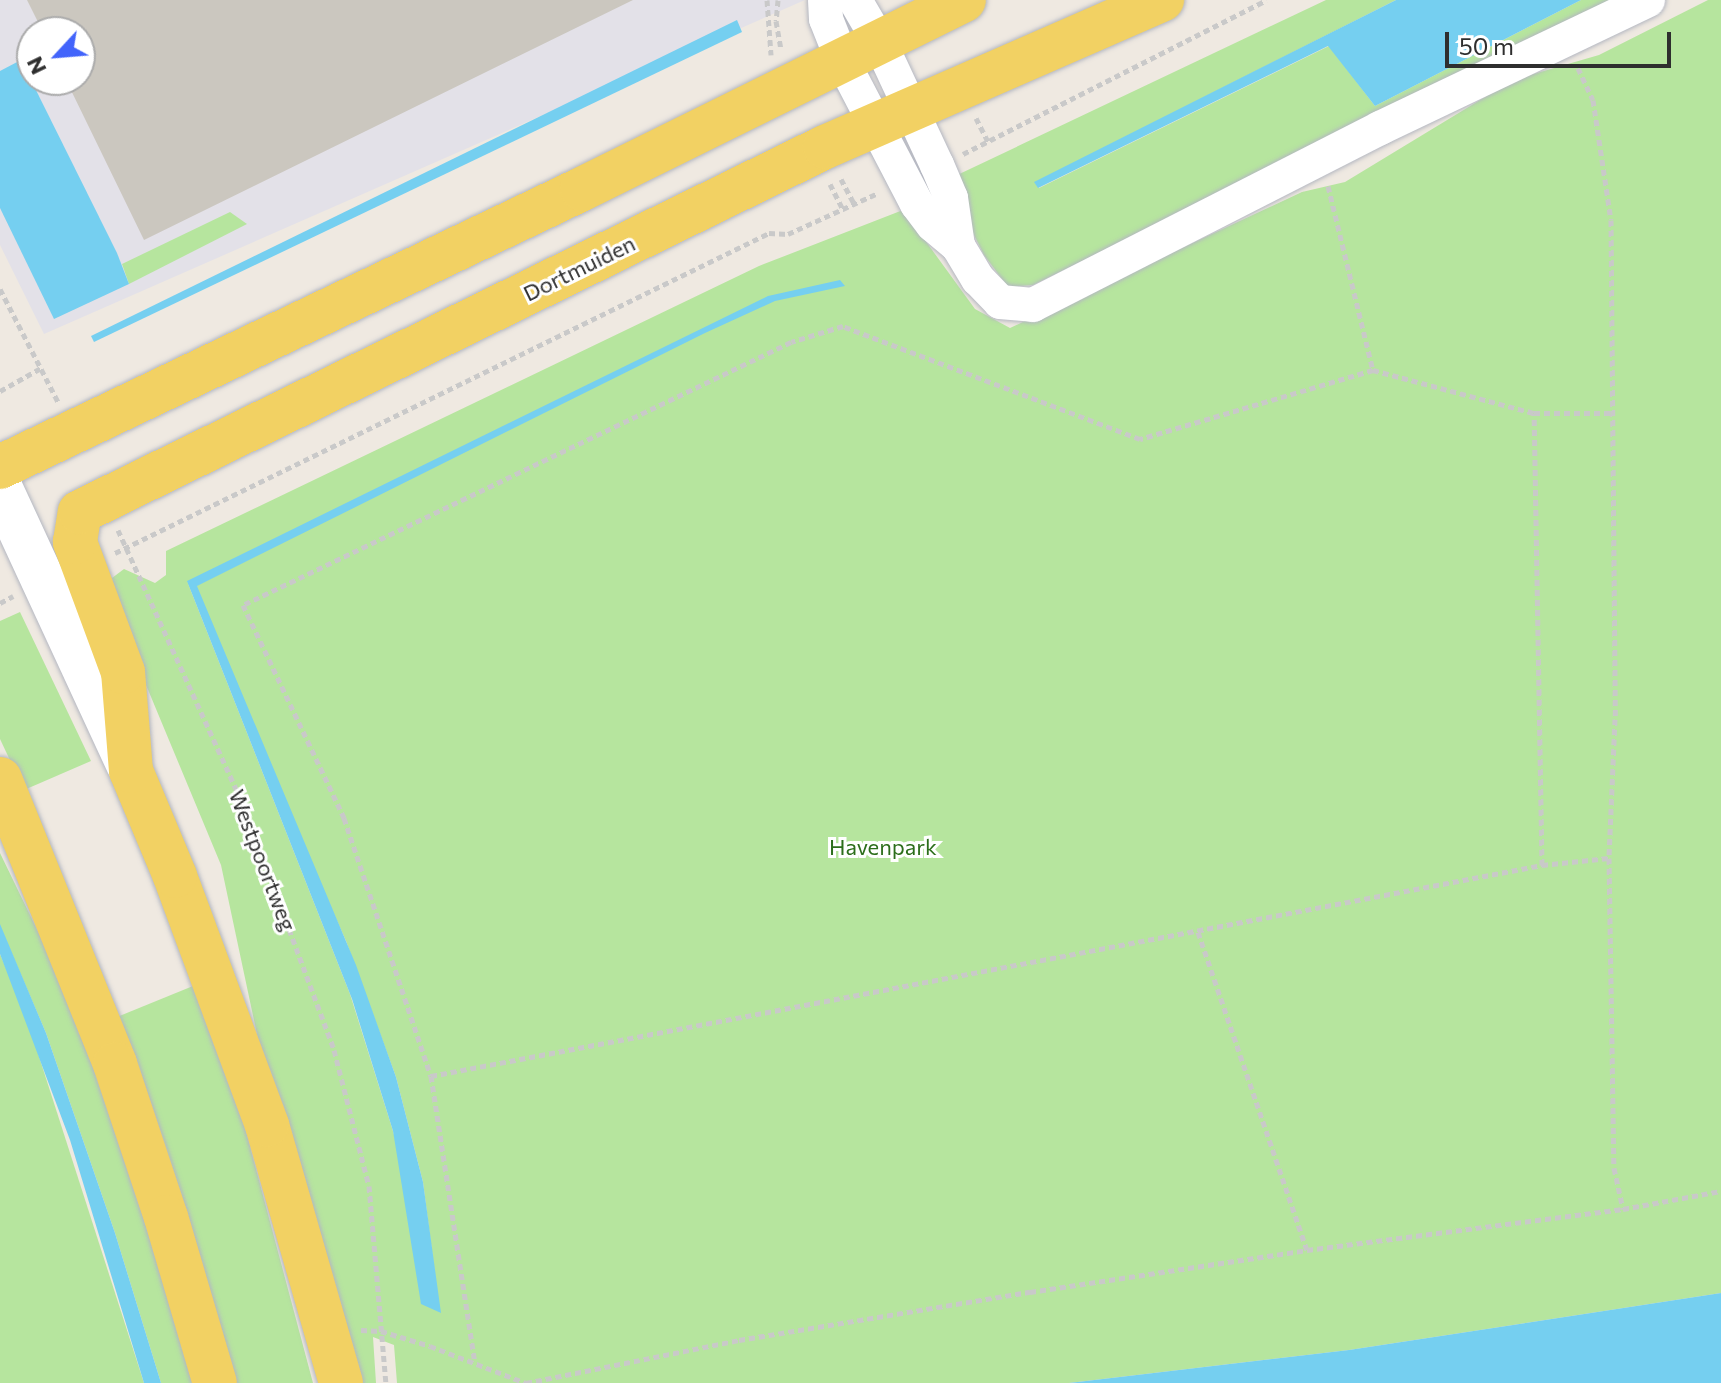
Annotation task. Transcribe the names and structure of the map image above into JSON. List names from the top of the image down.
{
  "streets": {
    "main road": ["Dortmuiden"],
    "path": ["Westpoortweg"]
  },
  "crossings": [
    ["Dortmuiden", "Westpoortweg"]
  ],
  "parks": ["Havenpark"],
  "scale_bar": "50 m",
  "north": "bottom left"
}
